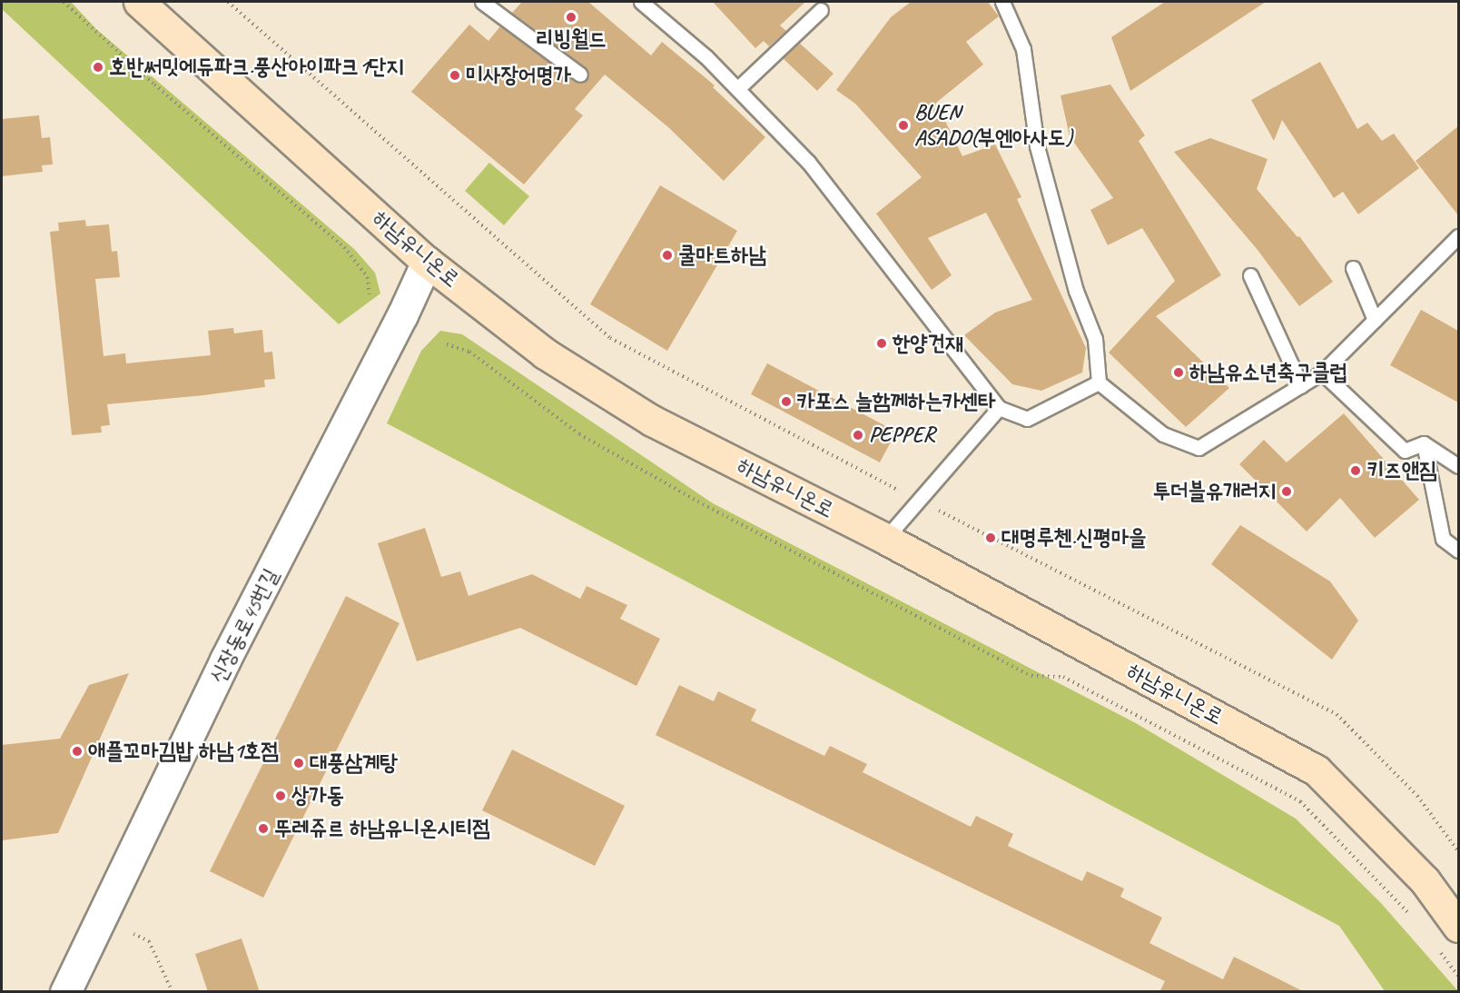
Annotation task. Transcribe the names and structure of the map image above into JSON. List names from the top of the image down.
{
  "streets": {
    "main road": ["하남유니온로"],
    "street": ["신장동로45번길"]
  },
  "crossings": [
    ["하남유니온로", "신장동로45번길"]
  ],
  "places": [
    "리빙월드",
    "호반써밋에듀파크.풍산아이파크1단지",
    "미사장어명가",
    "BUEN ASADO(부엔아사도)",
    "쿨마트하남",
    "한양건재",
    "하남유소년축구클럽",
    "카포스 늘함께하는카센타",
    "PEPPER",
    "키즈앤짐",
    "투더블유개러지",
    "대명루첸.신평마을",
    "애플꼬마김밥 하남1호점",
    "대풍삼계탕",
    "상가동",
    "뚜레쥬르 하남유니온시티점"
  ]
}
